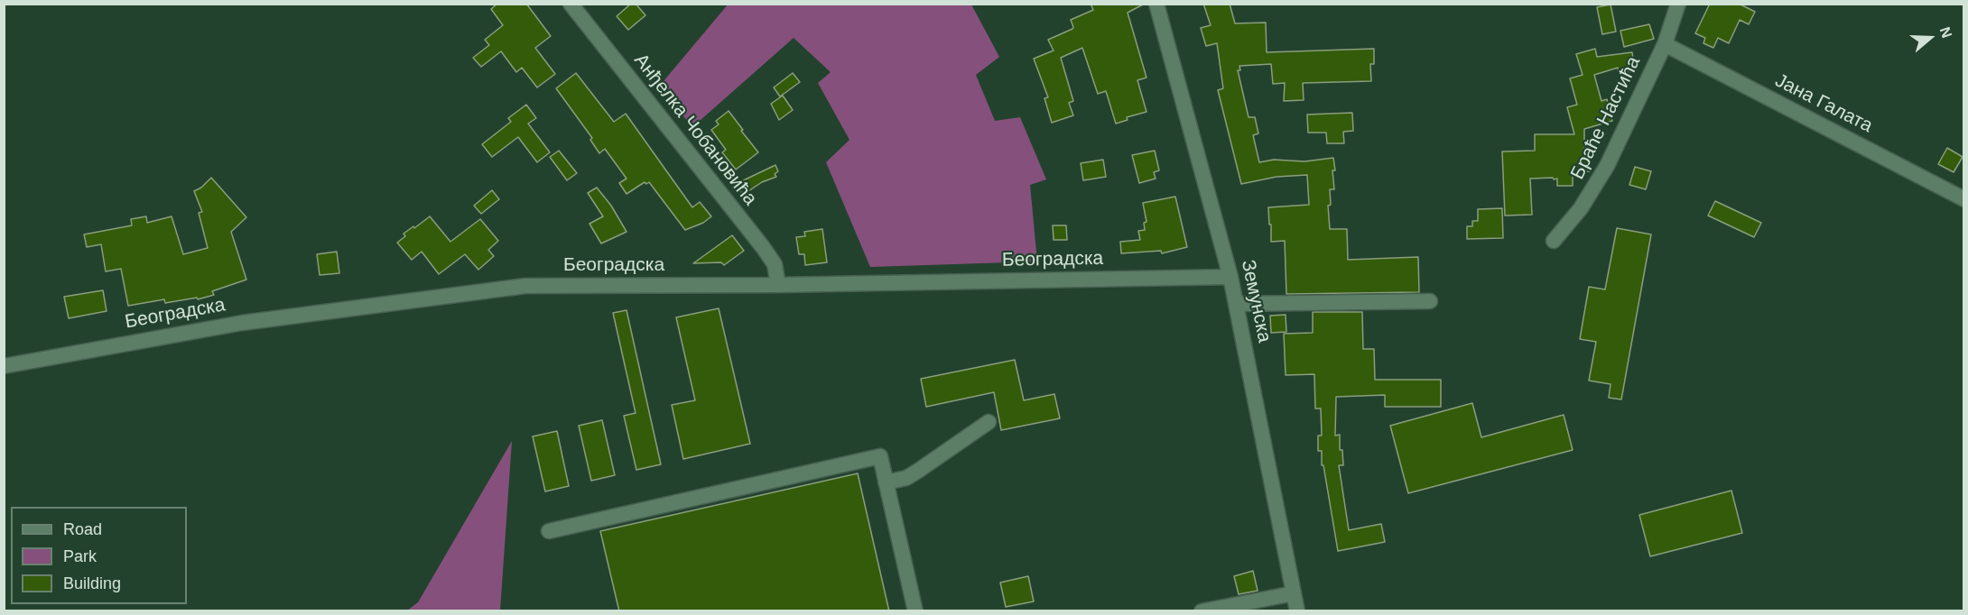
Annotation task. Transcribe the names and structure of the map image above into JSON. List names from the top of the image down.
{
  "streets": {
    "street": [
      "Јана Галата",
      "Браће Настића",
      "Анђелка Чобановића",
      "Београдска",
      "Земунска"
    ]
  },
  "crossings": [
    ["Јана Галата", "Браће Настића"],
    ["Анђелка Чобановића", "Београдска"],
    ["Београдска", "Земунска"]
  ],
  "legend": ["Road", "Park", "Building"],
  "north": "right"
}
